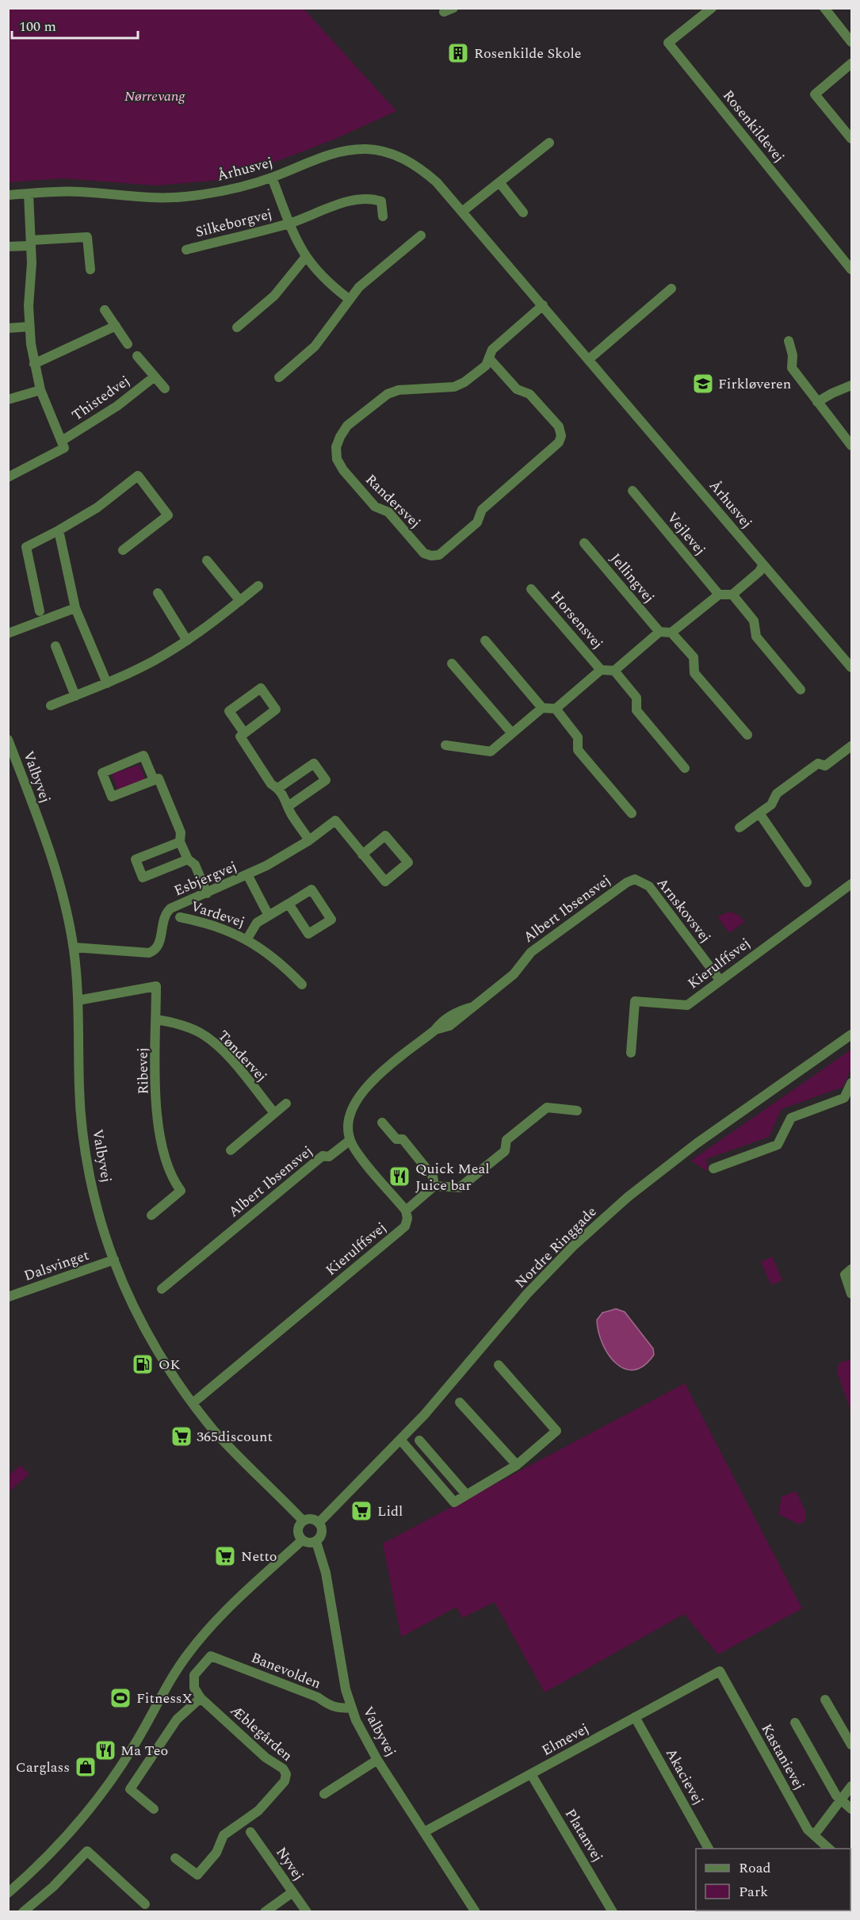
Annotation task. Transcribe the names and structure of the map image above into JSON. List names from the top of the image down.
{
  "streets": {
    "street": [
      "Rosenkildevej",
      "Århusvej",
      "Silkeborgvej",
      "Thistedvej",
      "Randersvej",
      "Vejlevej",
      "Jellingvej",
      "Horsensvej",
      "Valbyvej",
      "Esbjergvej",
      "Albert Ibsensvej",
      "Arnskovsvej",
      "Vardevej",
      "Kierulffsvej",
      "Tøndervej",
      "Ribevej",
      "Nordre Ringgade",
      "Dalsvinget",
      "Banevolden",
      "Æblegården",
      "Elmevej",
      "Kastanievej",
      "Akacievej",
      "Platanvej",
      "Nyvej"
    ]
  },
  "crossings": [
    ["Århusvej", "Silkeborgvej"],
    ["Århusvej", "Thistedvej"],
    ["Århusvej", "Randersvej"],
    ["Valbyvej", "Esbjergvej"],
    ["Valbyvej", "Kierulffsvej"],
    ["Valbyvej", "Ribevej"],
    ["Valbyvej", "Nordre Ringgade"],
    ["Valbyvej", "Dalsvinget"],
    ["Valbyvej", "Banevolden"],
    ["Valbyvej", "Elmevej"],
    ["Esbjergvej", "Vardevej"],
    ["Albert Ibsensvej", "Arnskovsvej"],
    ["Arnskovsvej", "Kierulffsvej"],
    ["Tøndervej", "Ribevej"],
    ["Banevolden", "Æblegården"],
    ["Elmevej", "Kastanievej"],
    ["Elmevej", "Akacievej"],
    ["Elmevej", "Platanvej"]
  ],
  "parks": ["Nørrevang"],
  "places": {
    "building": ["Rosenkilde Skole"],
    "school or university": ["Firkløveren"],
    "restaurant": ["Quick Meal Juice bar", "Ma Teo"],
    "fuel station": ["OK"],
    "supermarket": ["365discount", "Lidl", "Netto"],
    "sports": ["FitnessX"],
    "shop": ["Carglass"]
  },
  "legend": ["Road", "Park"],
  "scale_bar": "100 m"
}
